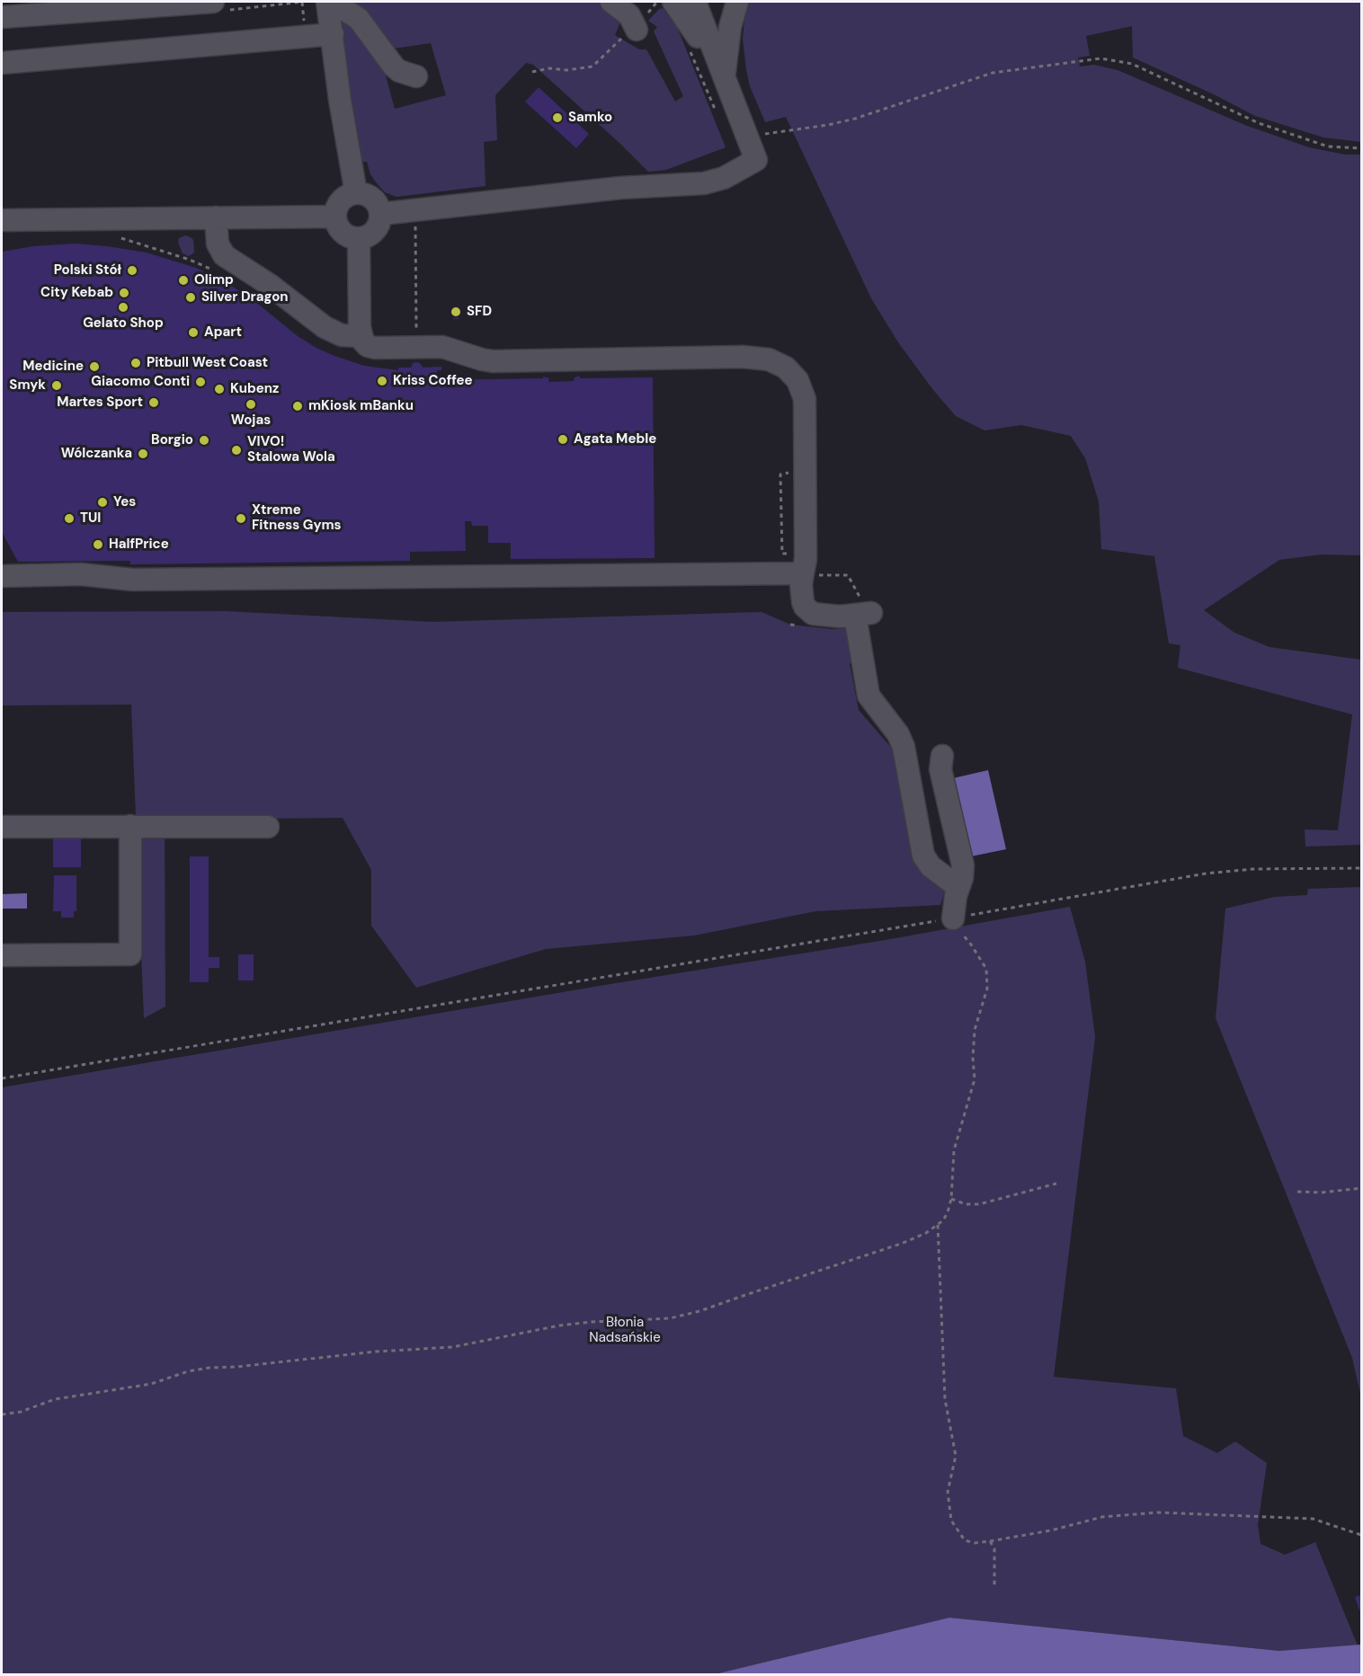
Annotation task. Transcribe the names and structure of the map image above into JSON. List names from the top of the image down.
{
  "parks": ["Błonia Nadsańskie"],
  "places": [
    "Samko",
    "Polski Stół",
    "Olimp",
    "City Kebab",
    "Silver Dragon",
    "Gelato Shop",
    "SFD",
    "Apart",
    "Pitbull West Coast",
    "Medicine",
    "Kriss Coffee",
    "Giacomo Conti",
    "Smyk",
    "Kubenz",
    "Martes Sport",
    "Wojas",
    "mKiosk mBanku",
    "Agata Meble",
    "Borgio",
    "VIVO! Stalowa Wola",
    "Wólczanka",
    "Yes",
    "TUI",
    "Xtreme Fitness Gyms",
    "HalfPrice"
  ]
}
